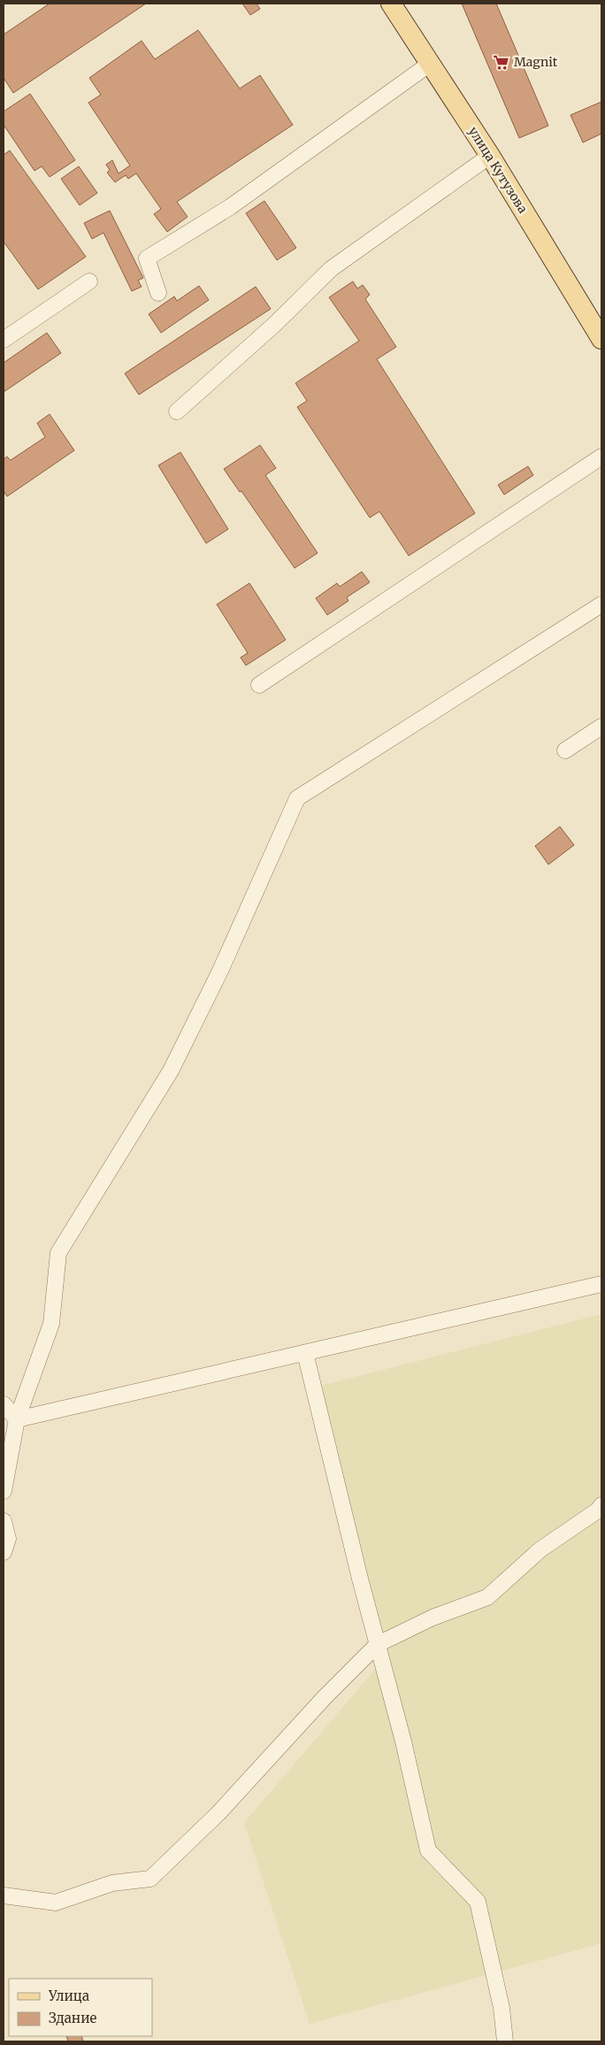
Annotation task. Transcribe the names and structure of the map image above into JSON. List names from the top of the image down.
{
  "streets": {
    "main road": ["улица Кутузова"]
  },
  "places": {
    "supermarket": ["Magnit"]
  },
  "legend": ["Улица", "Здание"]
}
